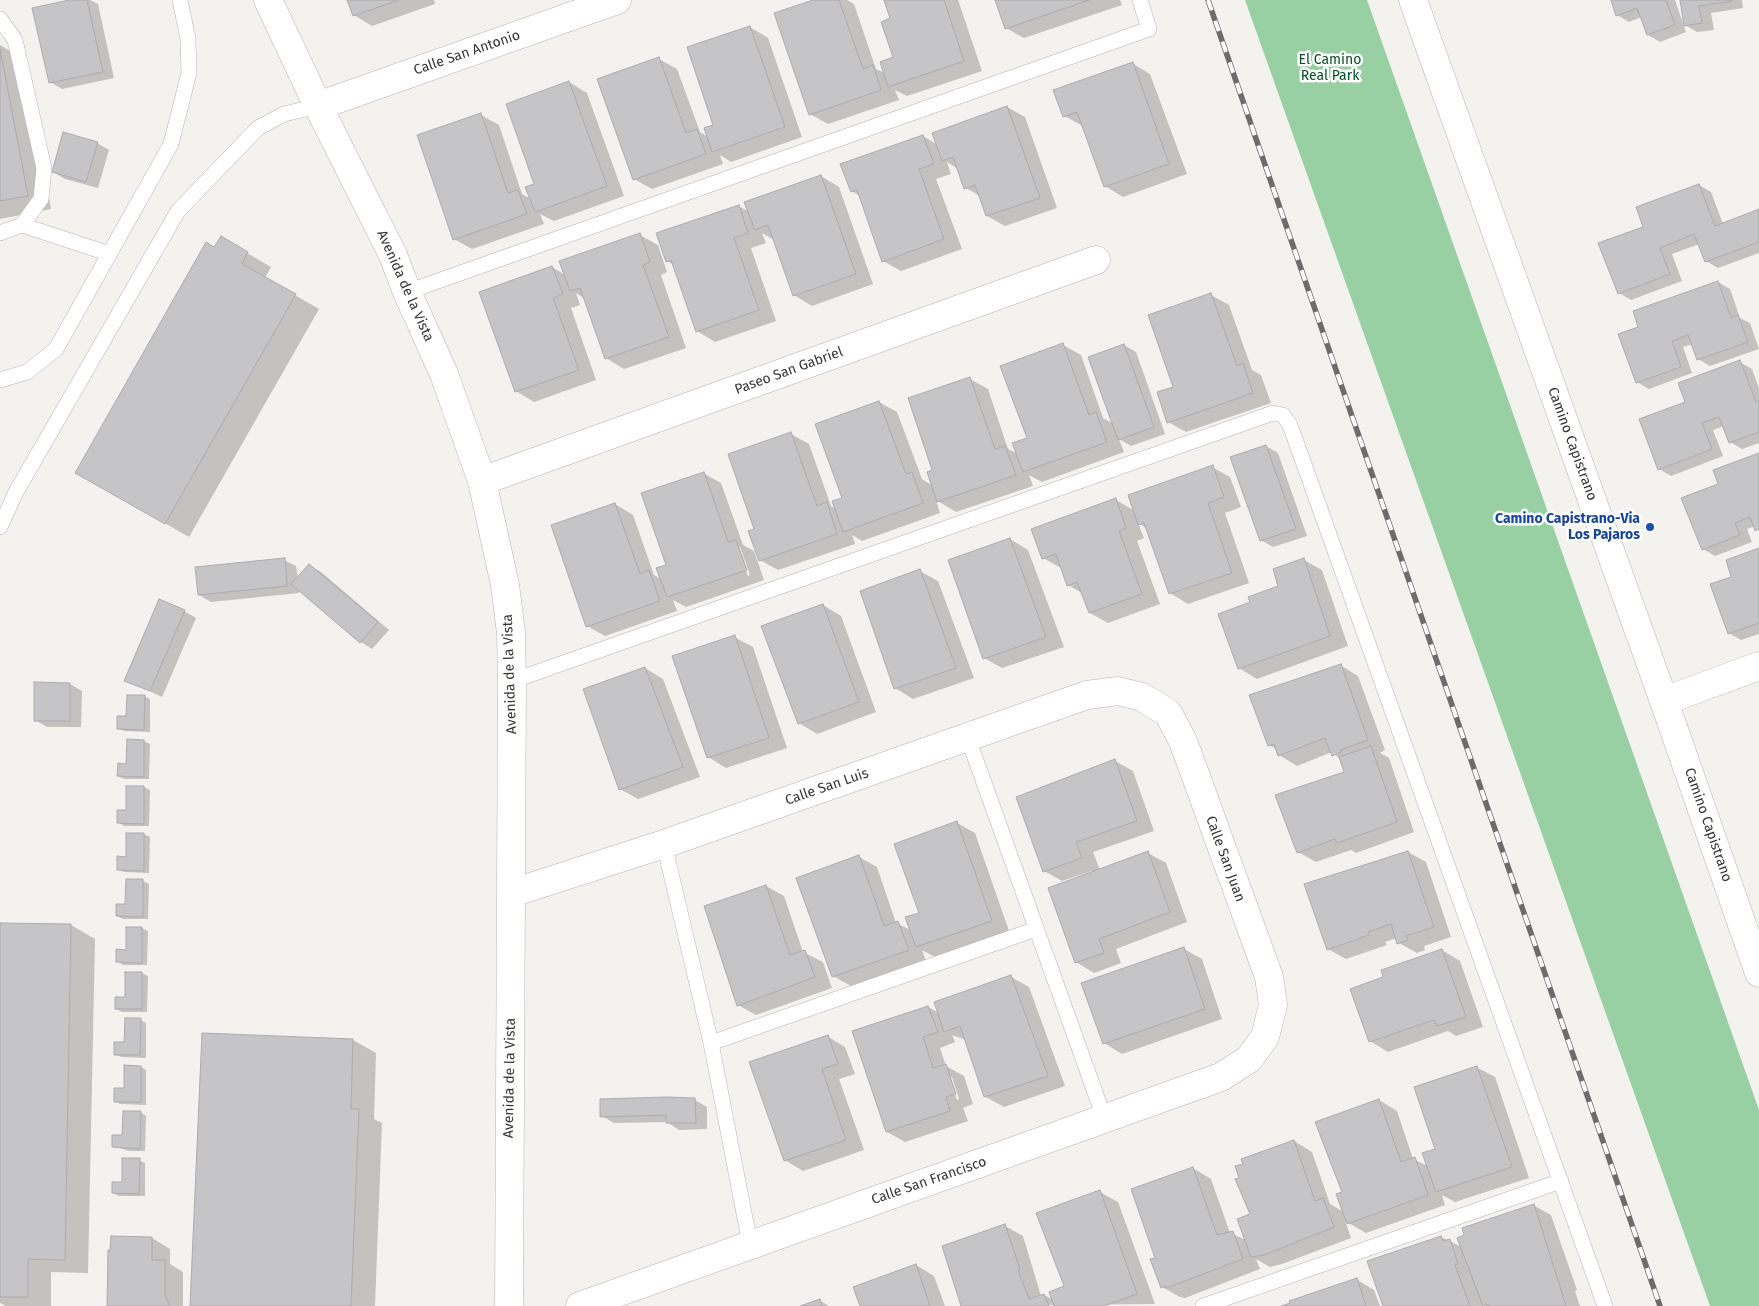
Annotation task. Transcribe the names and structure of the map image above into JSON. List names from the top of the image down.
{
  "streets": {
    "street": [
      "Calle San Antonio",
      "Avenida de la Vista",
      "Paseo San Gabriel",
      "Camino Capistrano",
      "Calle San Luis",
      "Calle San Juan",
      "Calle San Francisco"
    ]
  },
  "crossings": [
    ["Calle San Antonio", "Avenida de la Vista"],
    ["Avenida de la Vista", "Paseo San Gabriel"],
    ["Avenida de la Vista", "Calle San Luis"],
    ["Calle San Luis", "Calle San Juan"],
    ["Calle San Juan", "Calle San Francisco"]
  ],
  "parks": ["El Camino Real Park"],
  "places": ["Camino Capistrano-Via Los Pajaros"]
}
